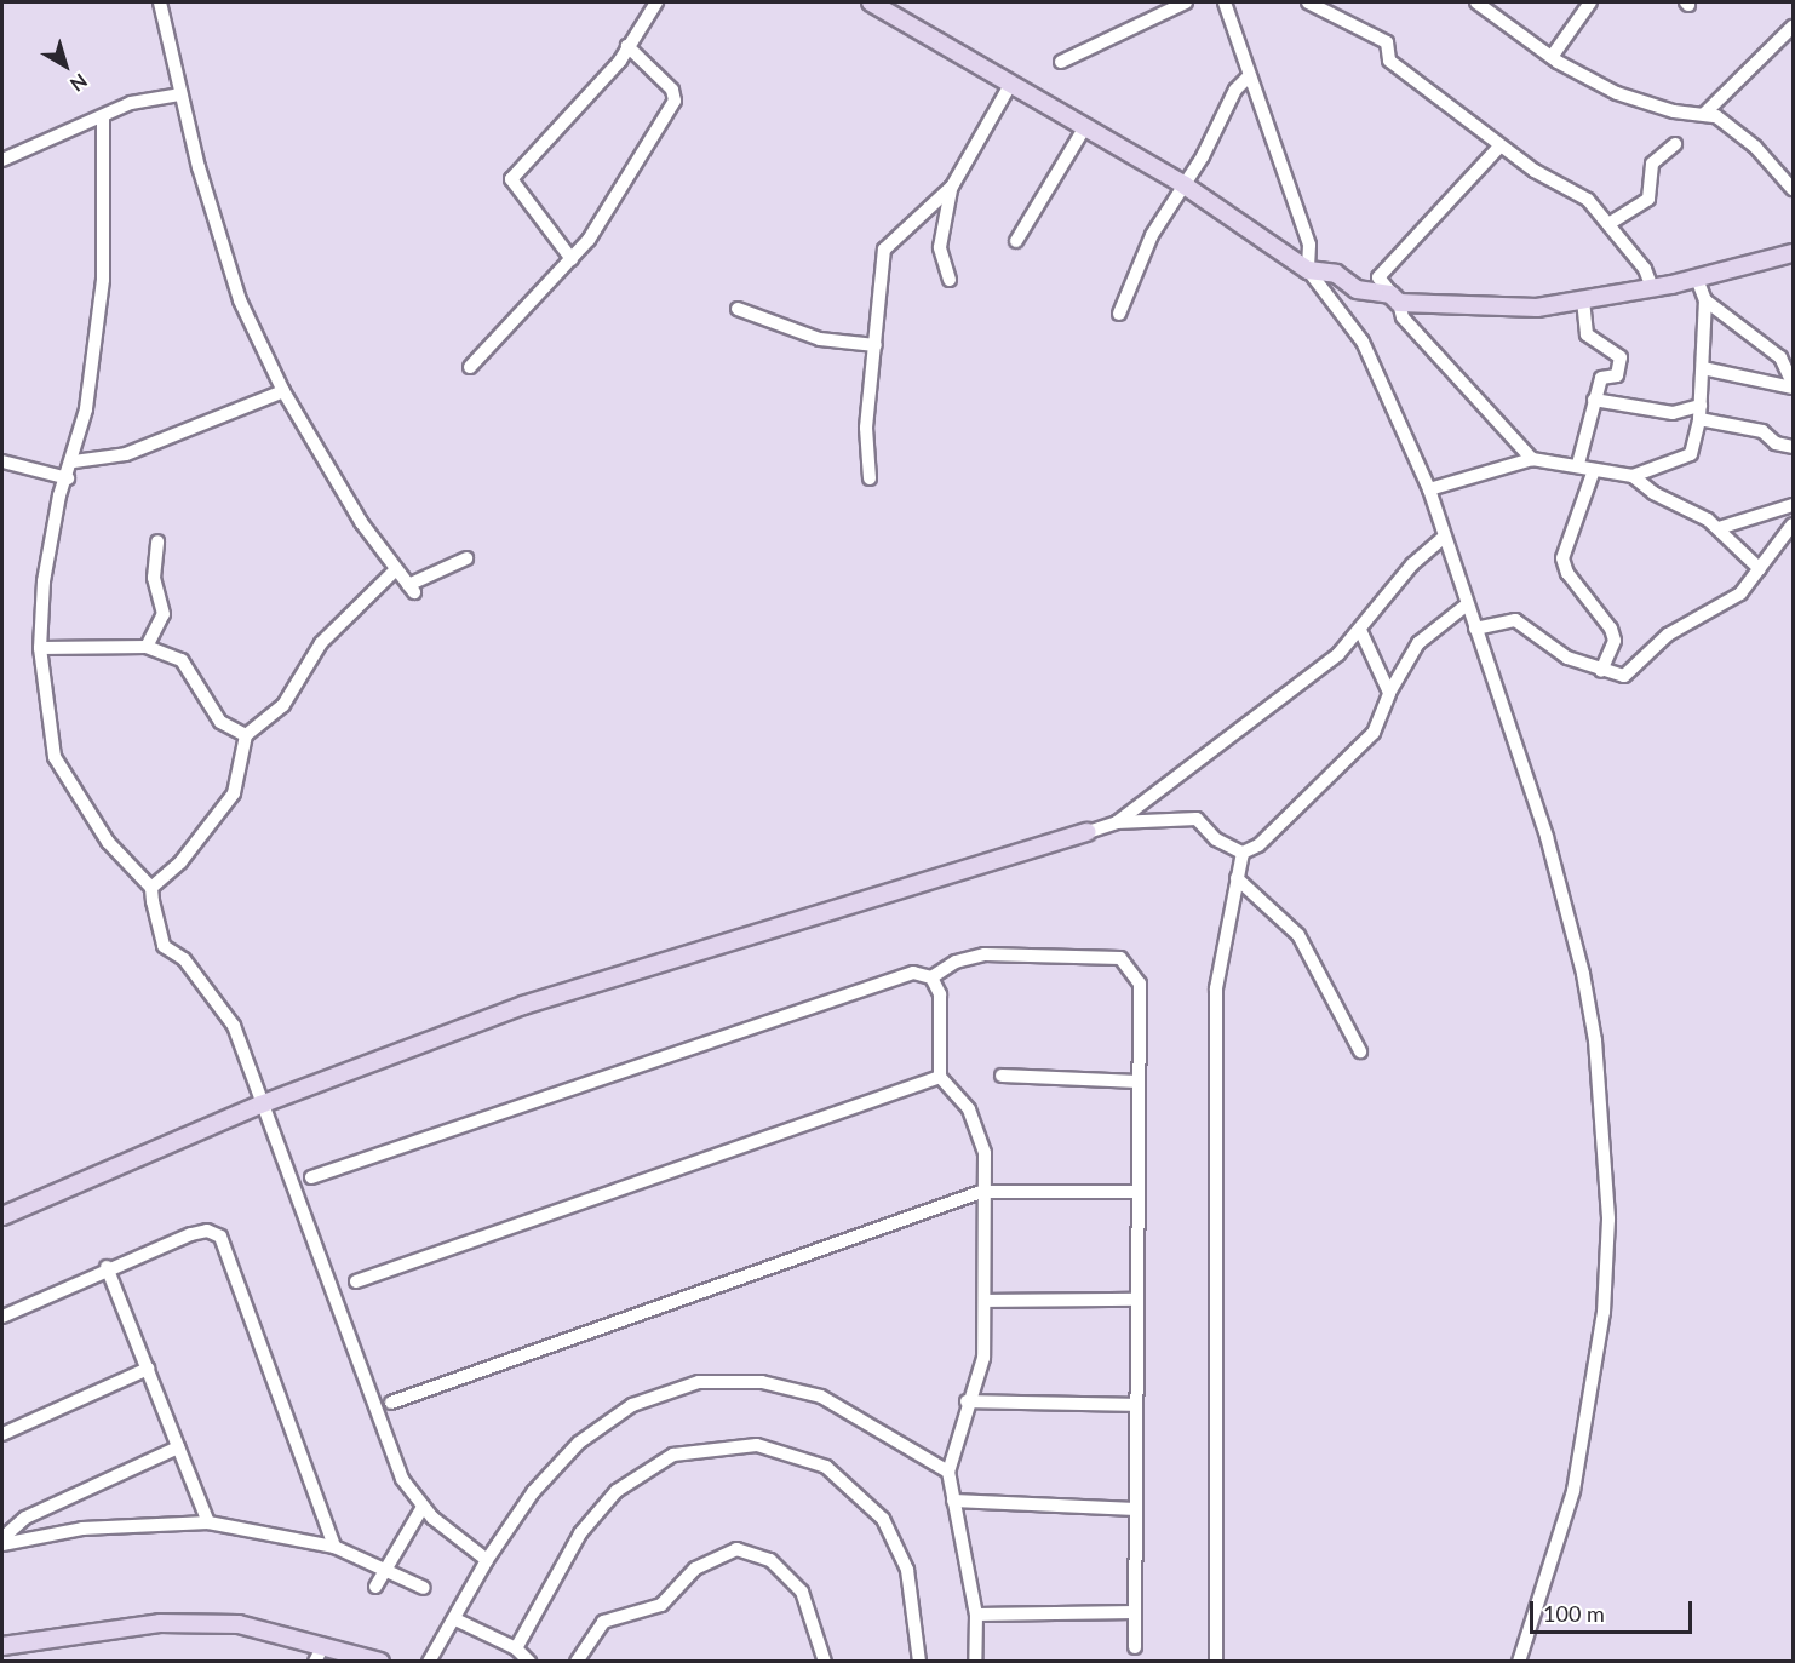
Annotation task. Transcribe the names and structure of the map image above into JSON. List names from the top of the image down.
{
  "scale_bar": "100 m",
  "north": "bottom right"
}
